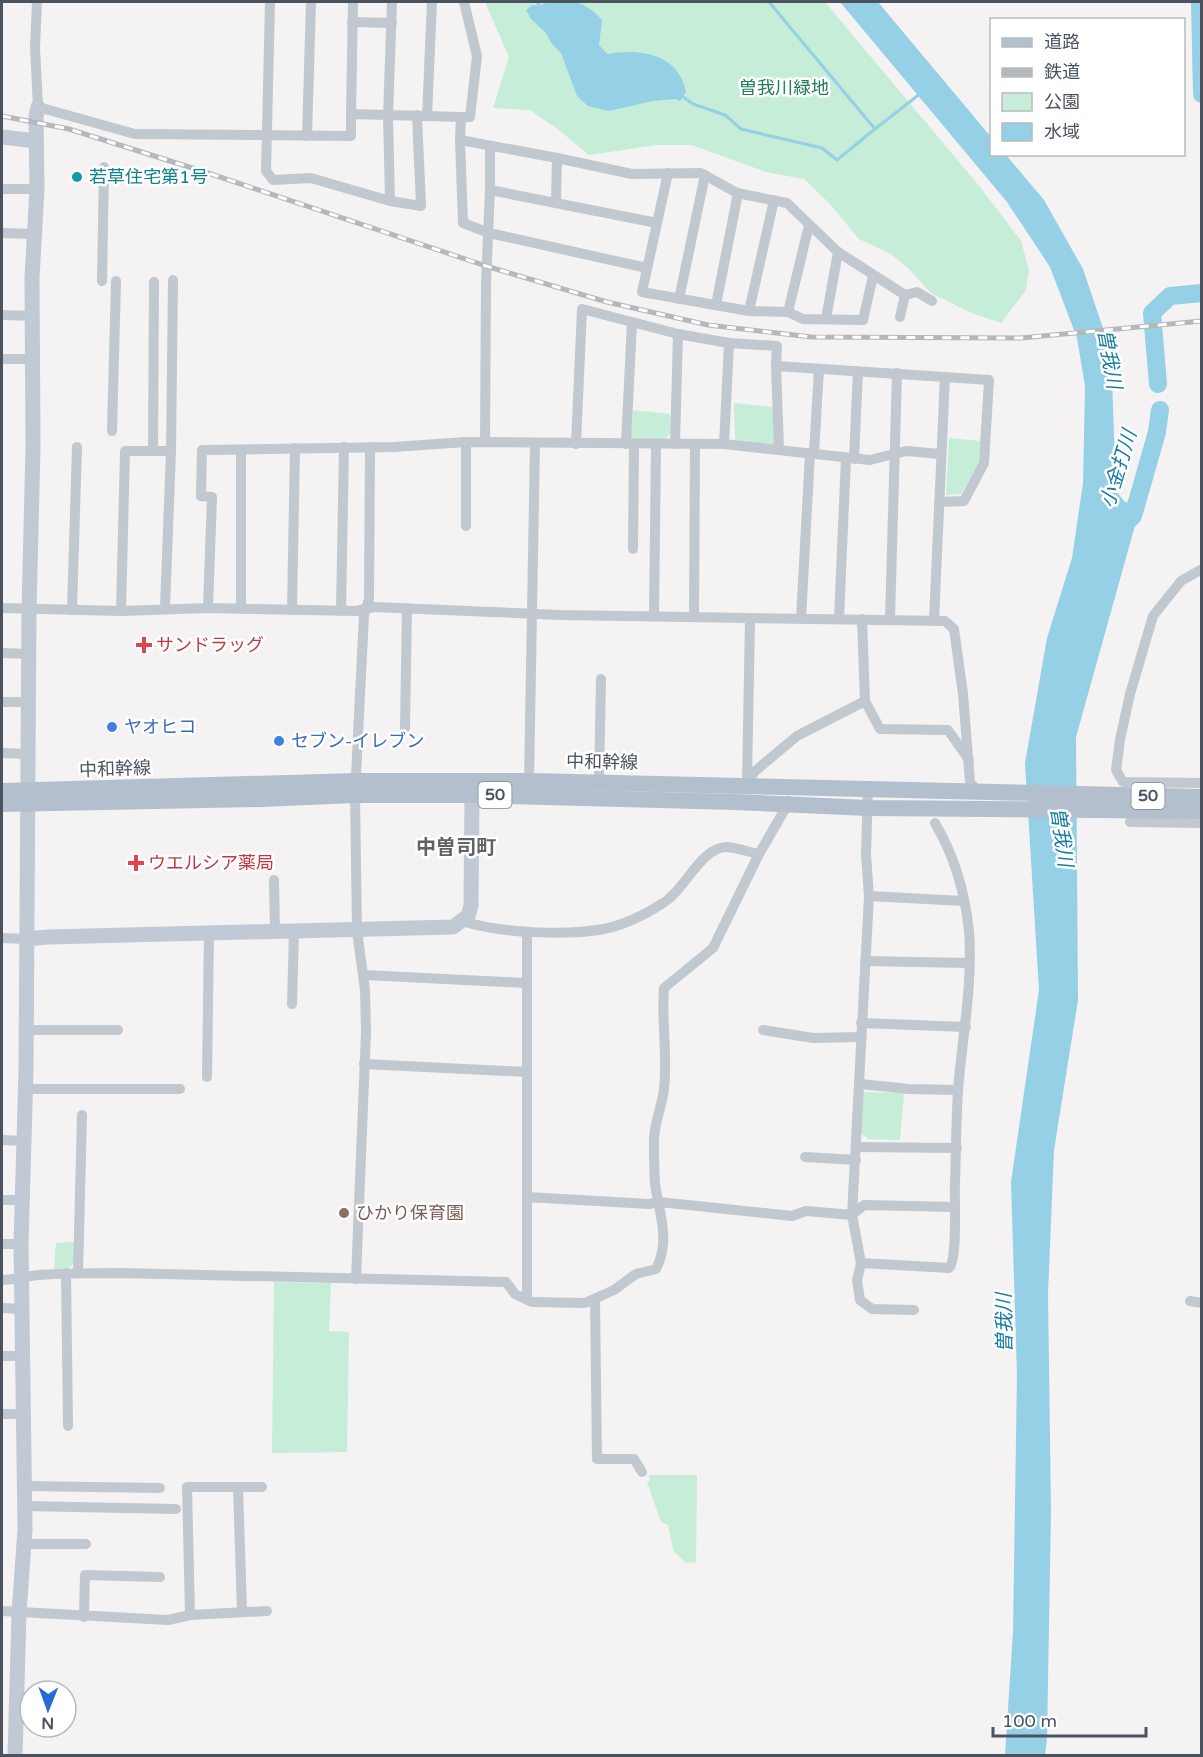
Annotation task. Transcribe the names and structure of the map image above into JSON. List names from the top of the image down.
{
  "streets": {
    "main road": ["中和幹線", "50"]
  },
  "districts": ["中曽司町"],
  "water": ["曽我川", "小金打川"],
  "parks": ["曽我川緑地"],
  "places": {
    "other": [
      "若草住宅第1号",
      "ヤオヒコ",
      "セブン-イレブン",
      "ひかり保育園"
    ],
    "health": ["サンドラッグ", "ウエルシア薬局"]
  },
  "legend": [
    "道路",
    "鉄道",
    "公園",
    "水域"
  ],
  "scale_bar": "100 m",
  "north": "bottom"
}
